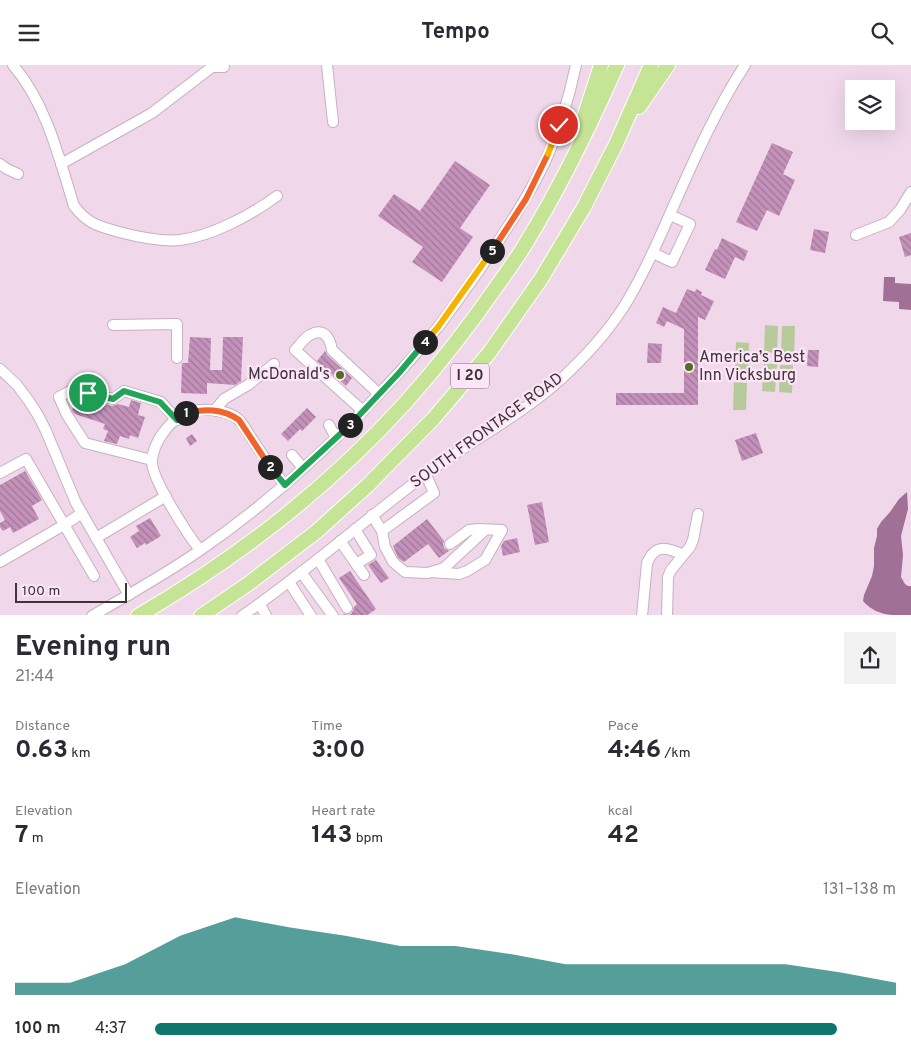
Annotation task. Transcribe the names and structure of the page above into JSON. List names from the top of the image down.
{
  "streets": {
    "highway": ["I 20"],
    "street": ["SOUTH FRONTAGE ROAD"]
  },
  "places": ["America’s Best Inn Vicksburg", "McDonald's"],
  "scale_bar": "100 m",
  "page": {
    "header": "Tempo",
    "pins": [
      "5",
      "4",
      "1",
      "3",
      "2"
    ],
    "scale": "100 m",
    "heading": ["Evening run", "21:44"],
    "stats": [
      ["Distance", "0.63 km"],
      ["Time", "3:00"],
      ["Pace", "4:46 /km"],
      ["Elevation", "7 m"],
      ["Heart rate", "143 bpm"],
      ["kcal", "42"]
    ],
    "chart": ["Elevation", "131–138 m"],
    "list": [
      {
        "name": "100 m",
        "note": "4:37"
      }
    ]
  }
}
